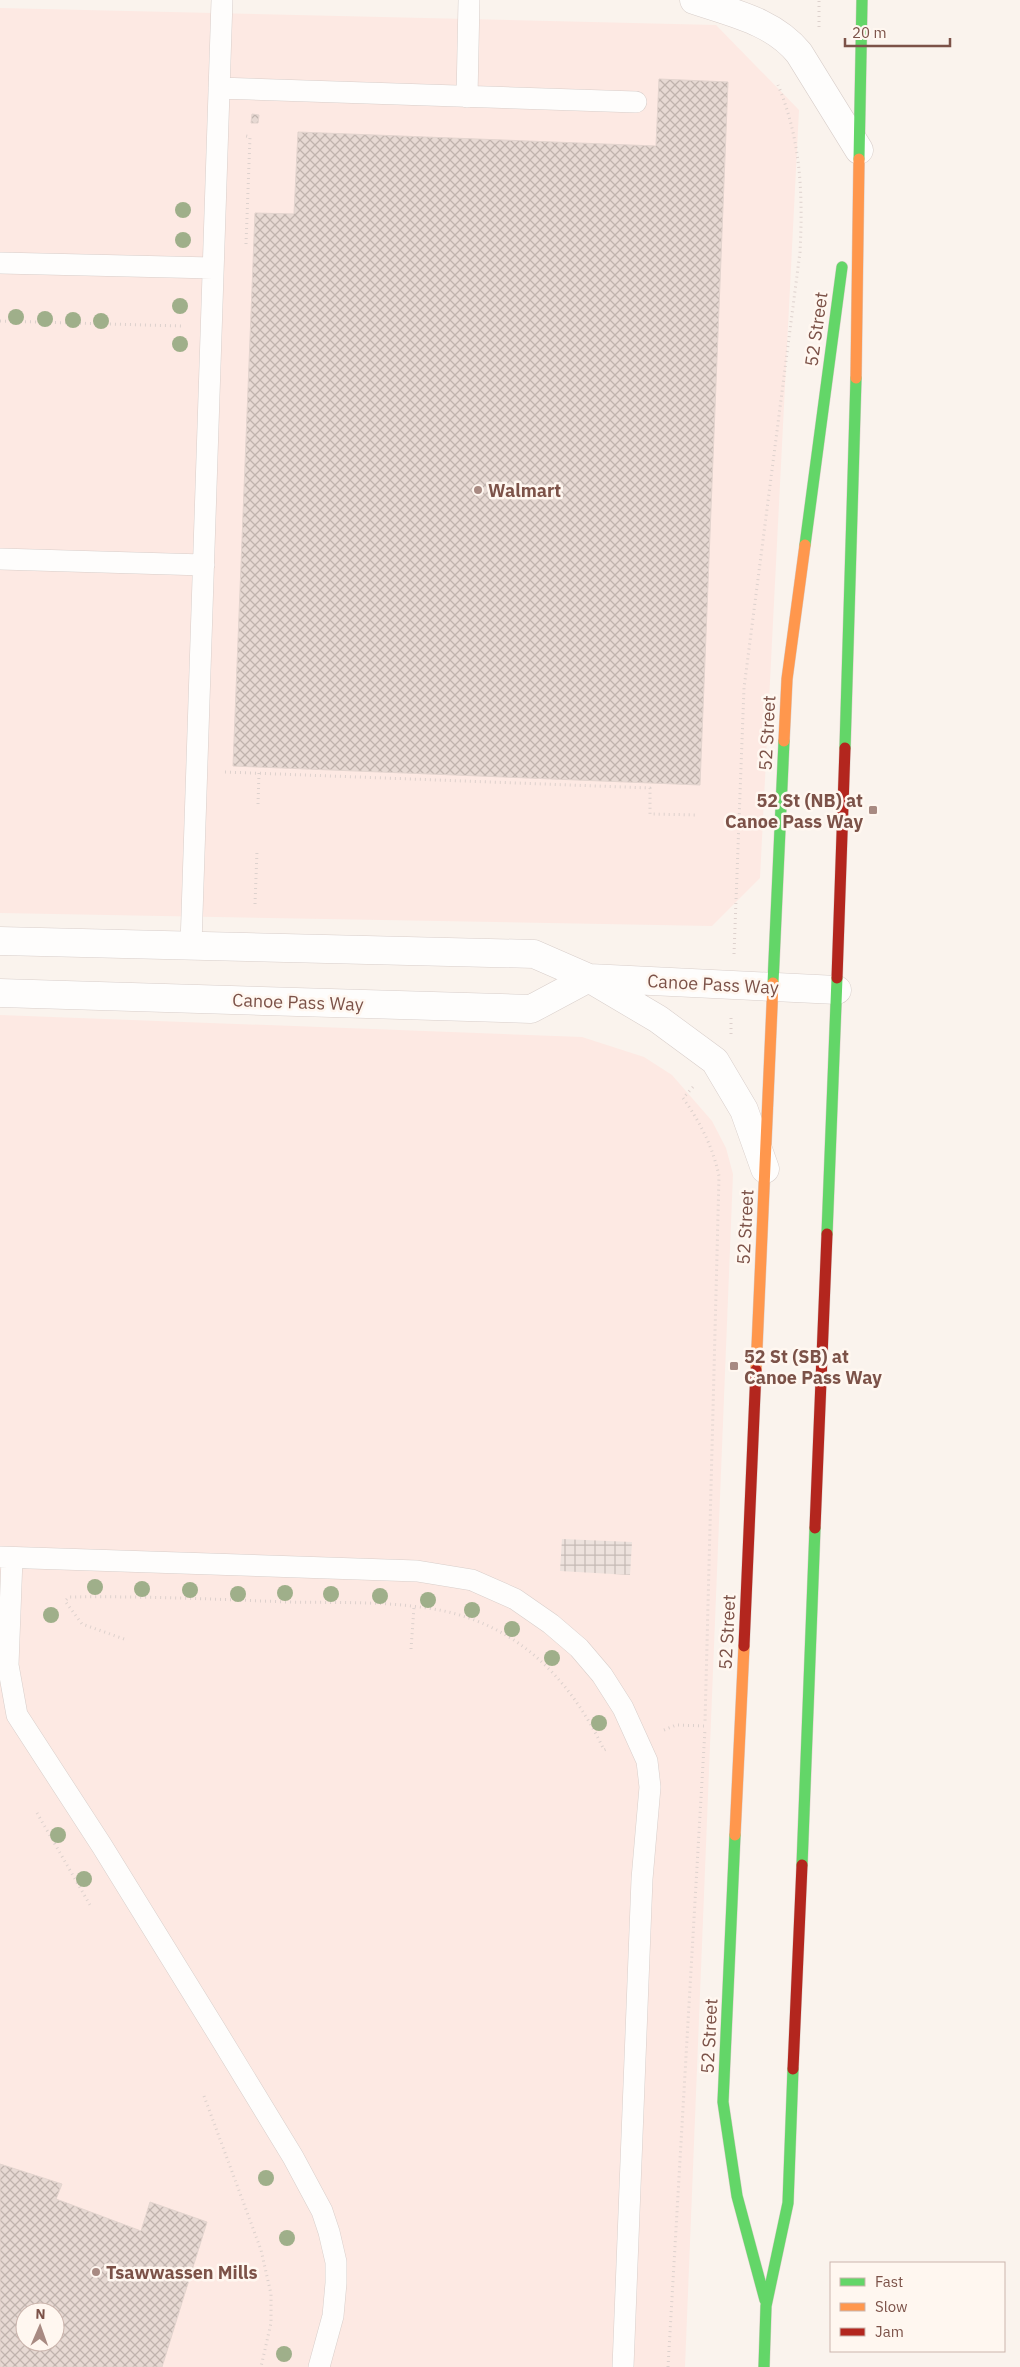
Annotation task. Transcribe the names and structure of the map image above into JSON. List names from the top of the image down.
{
  "streets": {
    "street": ["52 Street", "Canoe Pass Way"]
  },
  "crossings": [
    ["52 Street", "Canoe Pass Way"]
  ],
  "places": {
    "other": ["Walmart", "Tsawwassen Mills"],
    "transit": ["52 St (NB) at Canoe Pass Way", "52 St (SB) at Canoe Pass Way"]
  },
  "legend": ["Fast", "Slow", "Jam"],
  "scale_bar": "20 m",
  "north": "top"
}
